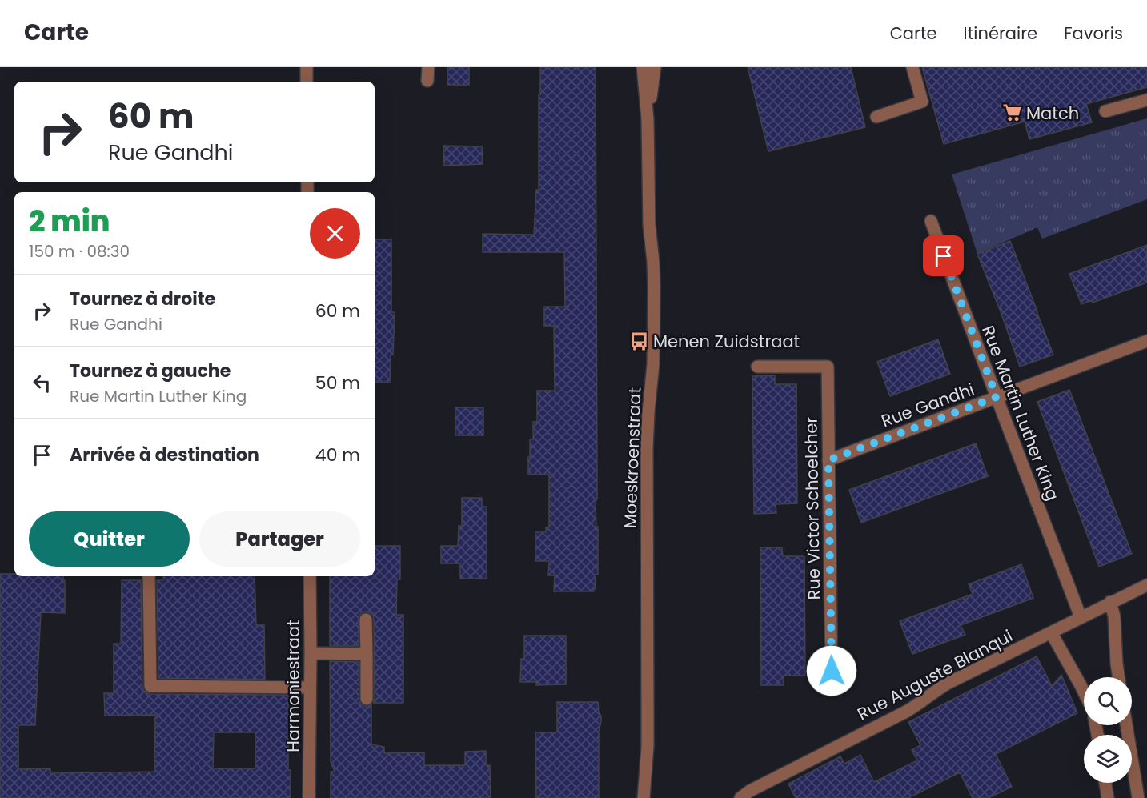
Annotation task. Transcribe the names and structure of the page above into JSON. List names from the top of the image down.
{
  "streets": {
    "street": [
      "Rue Gandhi",
      "Rue Martin Luther King",
      "Moeskroenstraat",
      "Rue Victor Schoelcher",
      "Rue Auguste Blanqui",
      "Harmoniestraat"
    ]
  },
  "crossings": [
    ["Rue Gandhi", "Rue Martin Luther King"],
    ["Rue Gandhi", "Rue Victor Schoelcher"],
    ["Rue Martin Luther King", "Rue Auguste Blanqui"]
  ],
  "places": {
    "supermarket": ["Match"],
    "bus stop": ["Menen Zuidstraat"]
  },
  "page": {
    "header": "Carte",
    "nav": ["Carte", "Itinéraire", "Favoris"],
    "turn": ["60 m", "Rue Gandhi"],
    "heading": ["2 min", "150 m · 08:30"],
    "list": [
      {
        "name": "Tournez à droite",
        "note": "Rue Gandhi",
        "value": "60 m"
      },
      {
        "name": "Tournez à gauche",
        "note": "Rue Martin Luther King",
        "value": "50 m"
      },
      {
        "name": "Arrivée à destination",
        "value": "40 m"
      }
    ],
    "buttons": ["Quitter", "Partager"]
  }
}
